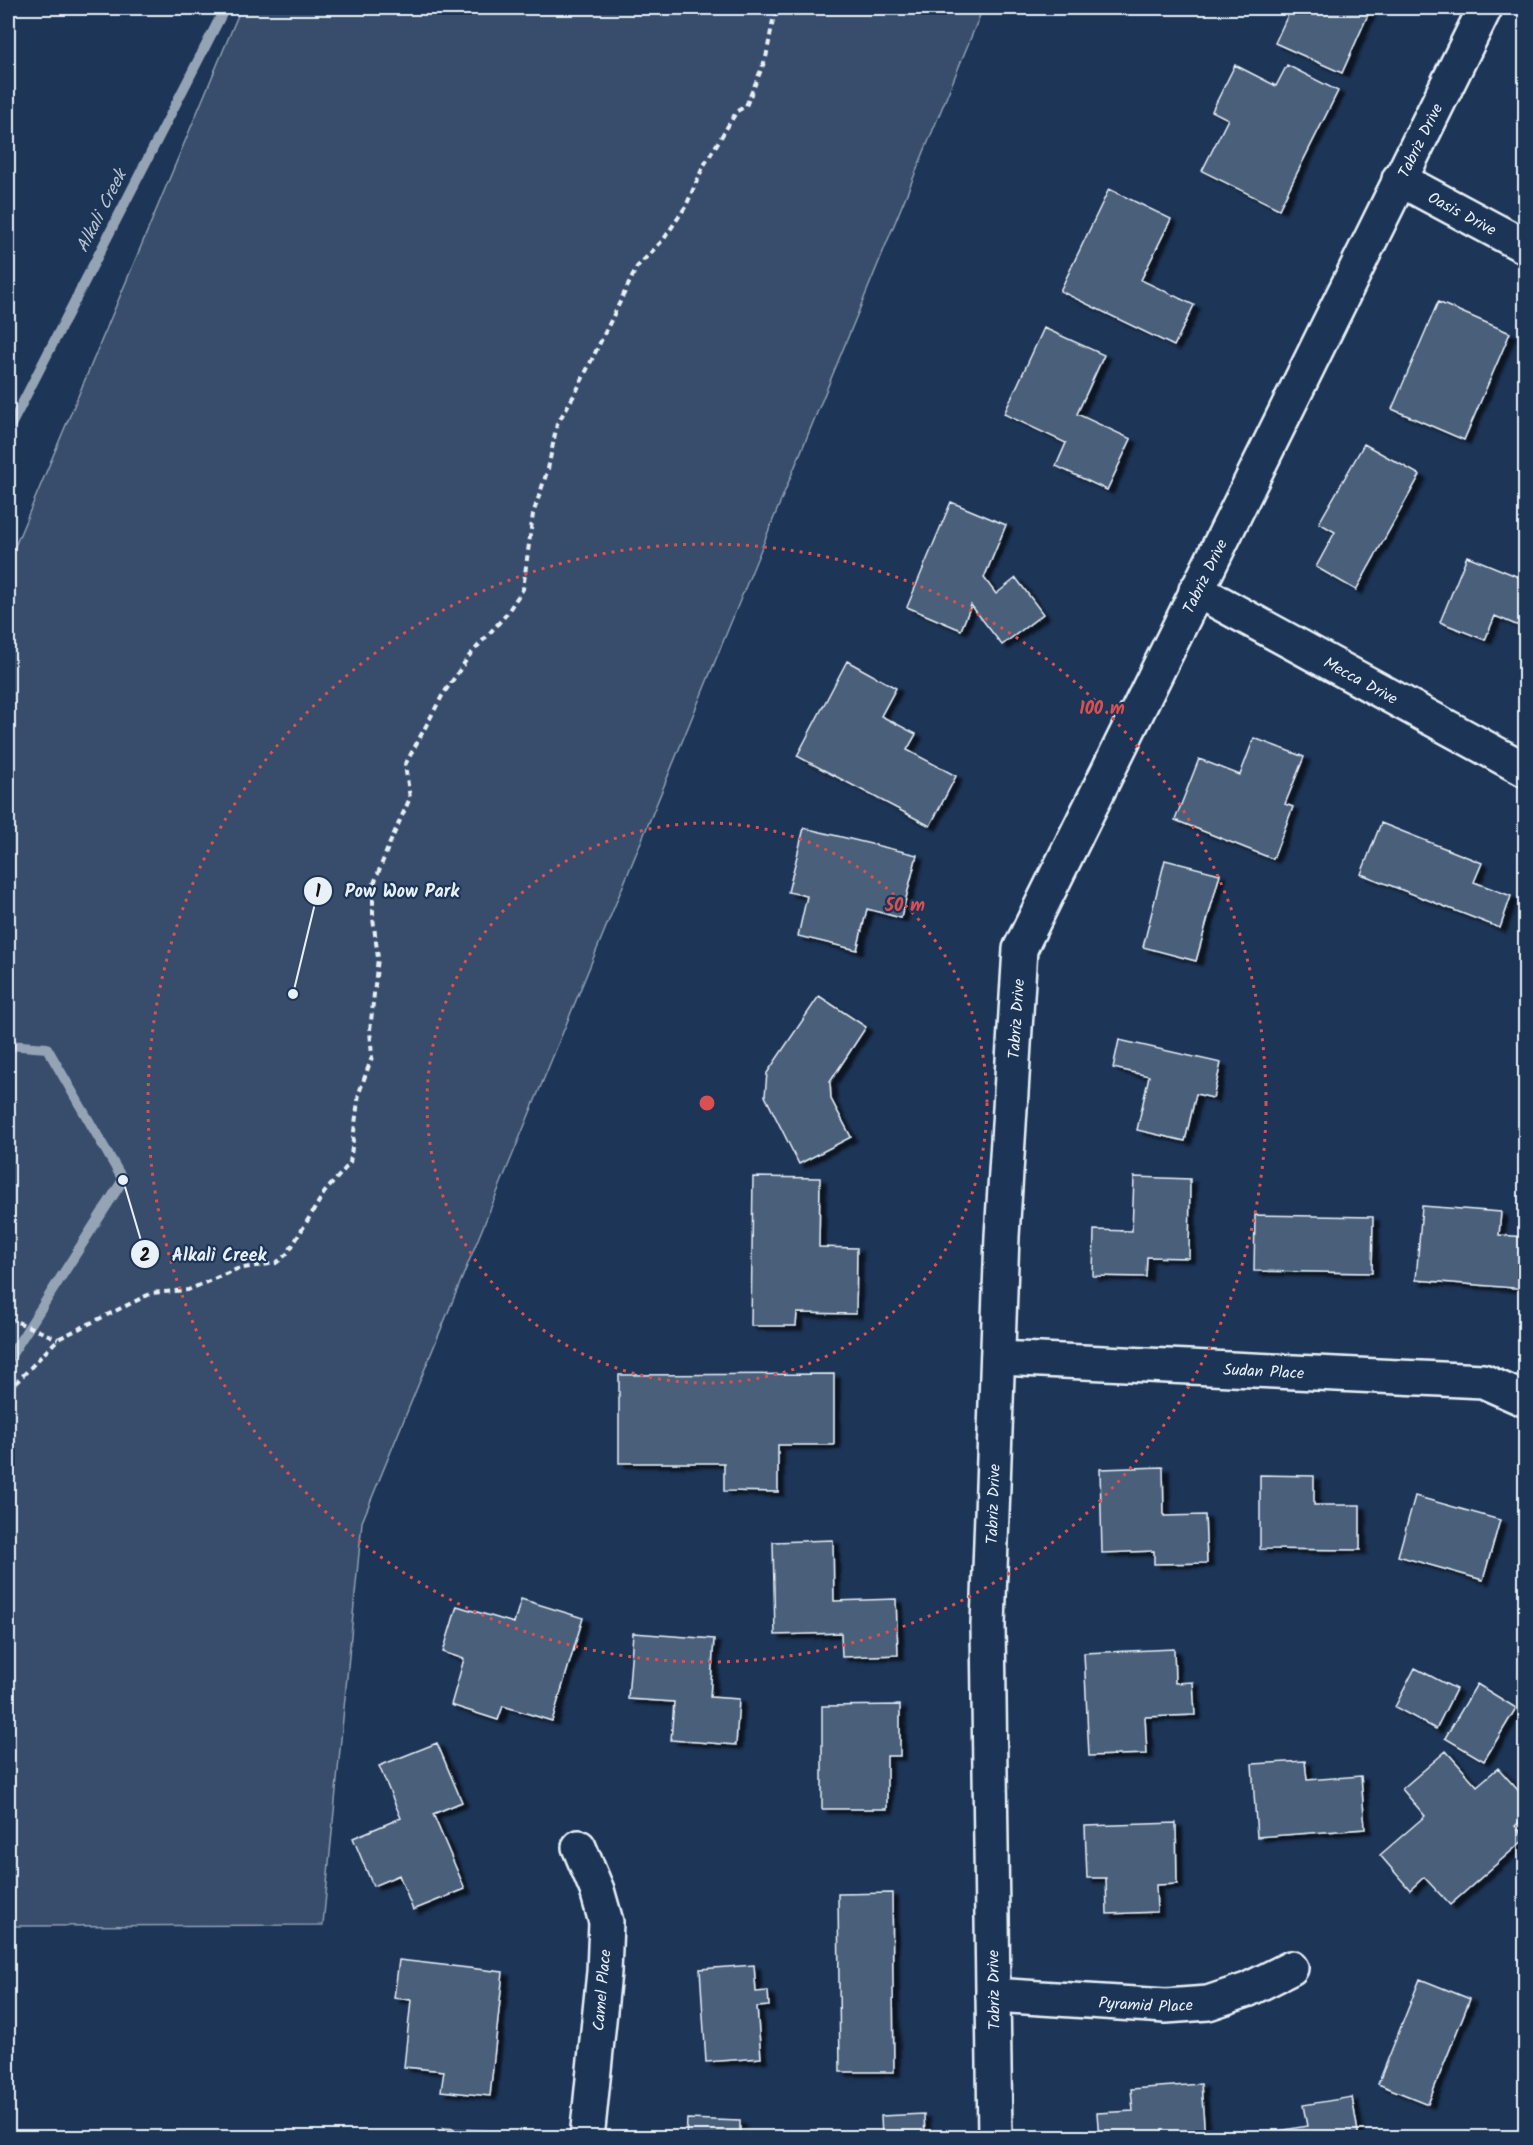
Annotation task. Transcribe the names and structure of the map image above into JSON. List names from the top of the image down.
{
  "streets": {
    "street": [
      "Tabriz Drive",
      "Oasis Drive",
      "Mecca Drive",
      "Sudan Place",
      "Camel Place",
      "Pyramid Place"
    ]
  },
  "crossings": [
    ["Tabriz Drive", "Oasis Drive"],
    ["Tabriz Drive", "Mecca Drive"],
    ["Tabriz Drive", "Sudan Place"],
    ["Tabriz Drive", "Pyramid Place"]
  ],
  "water": ["Alkali Creek"],
  "places": ["Pow Wow Park", "Alkali Creek"],
  "rings": ["100 m", "50 m"]
}
